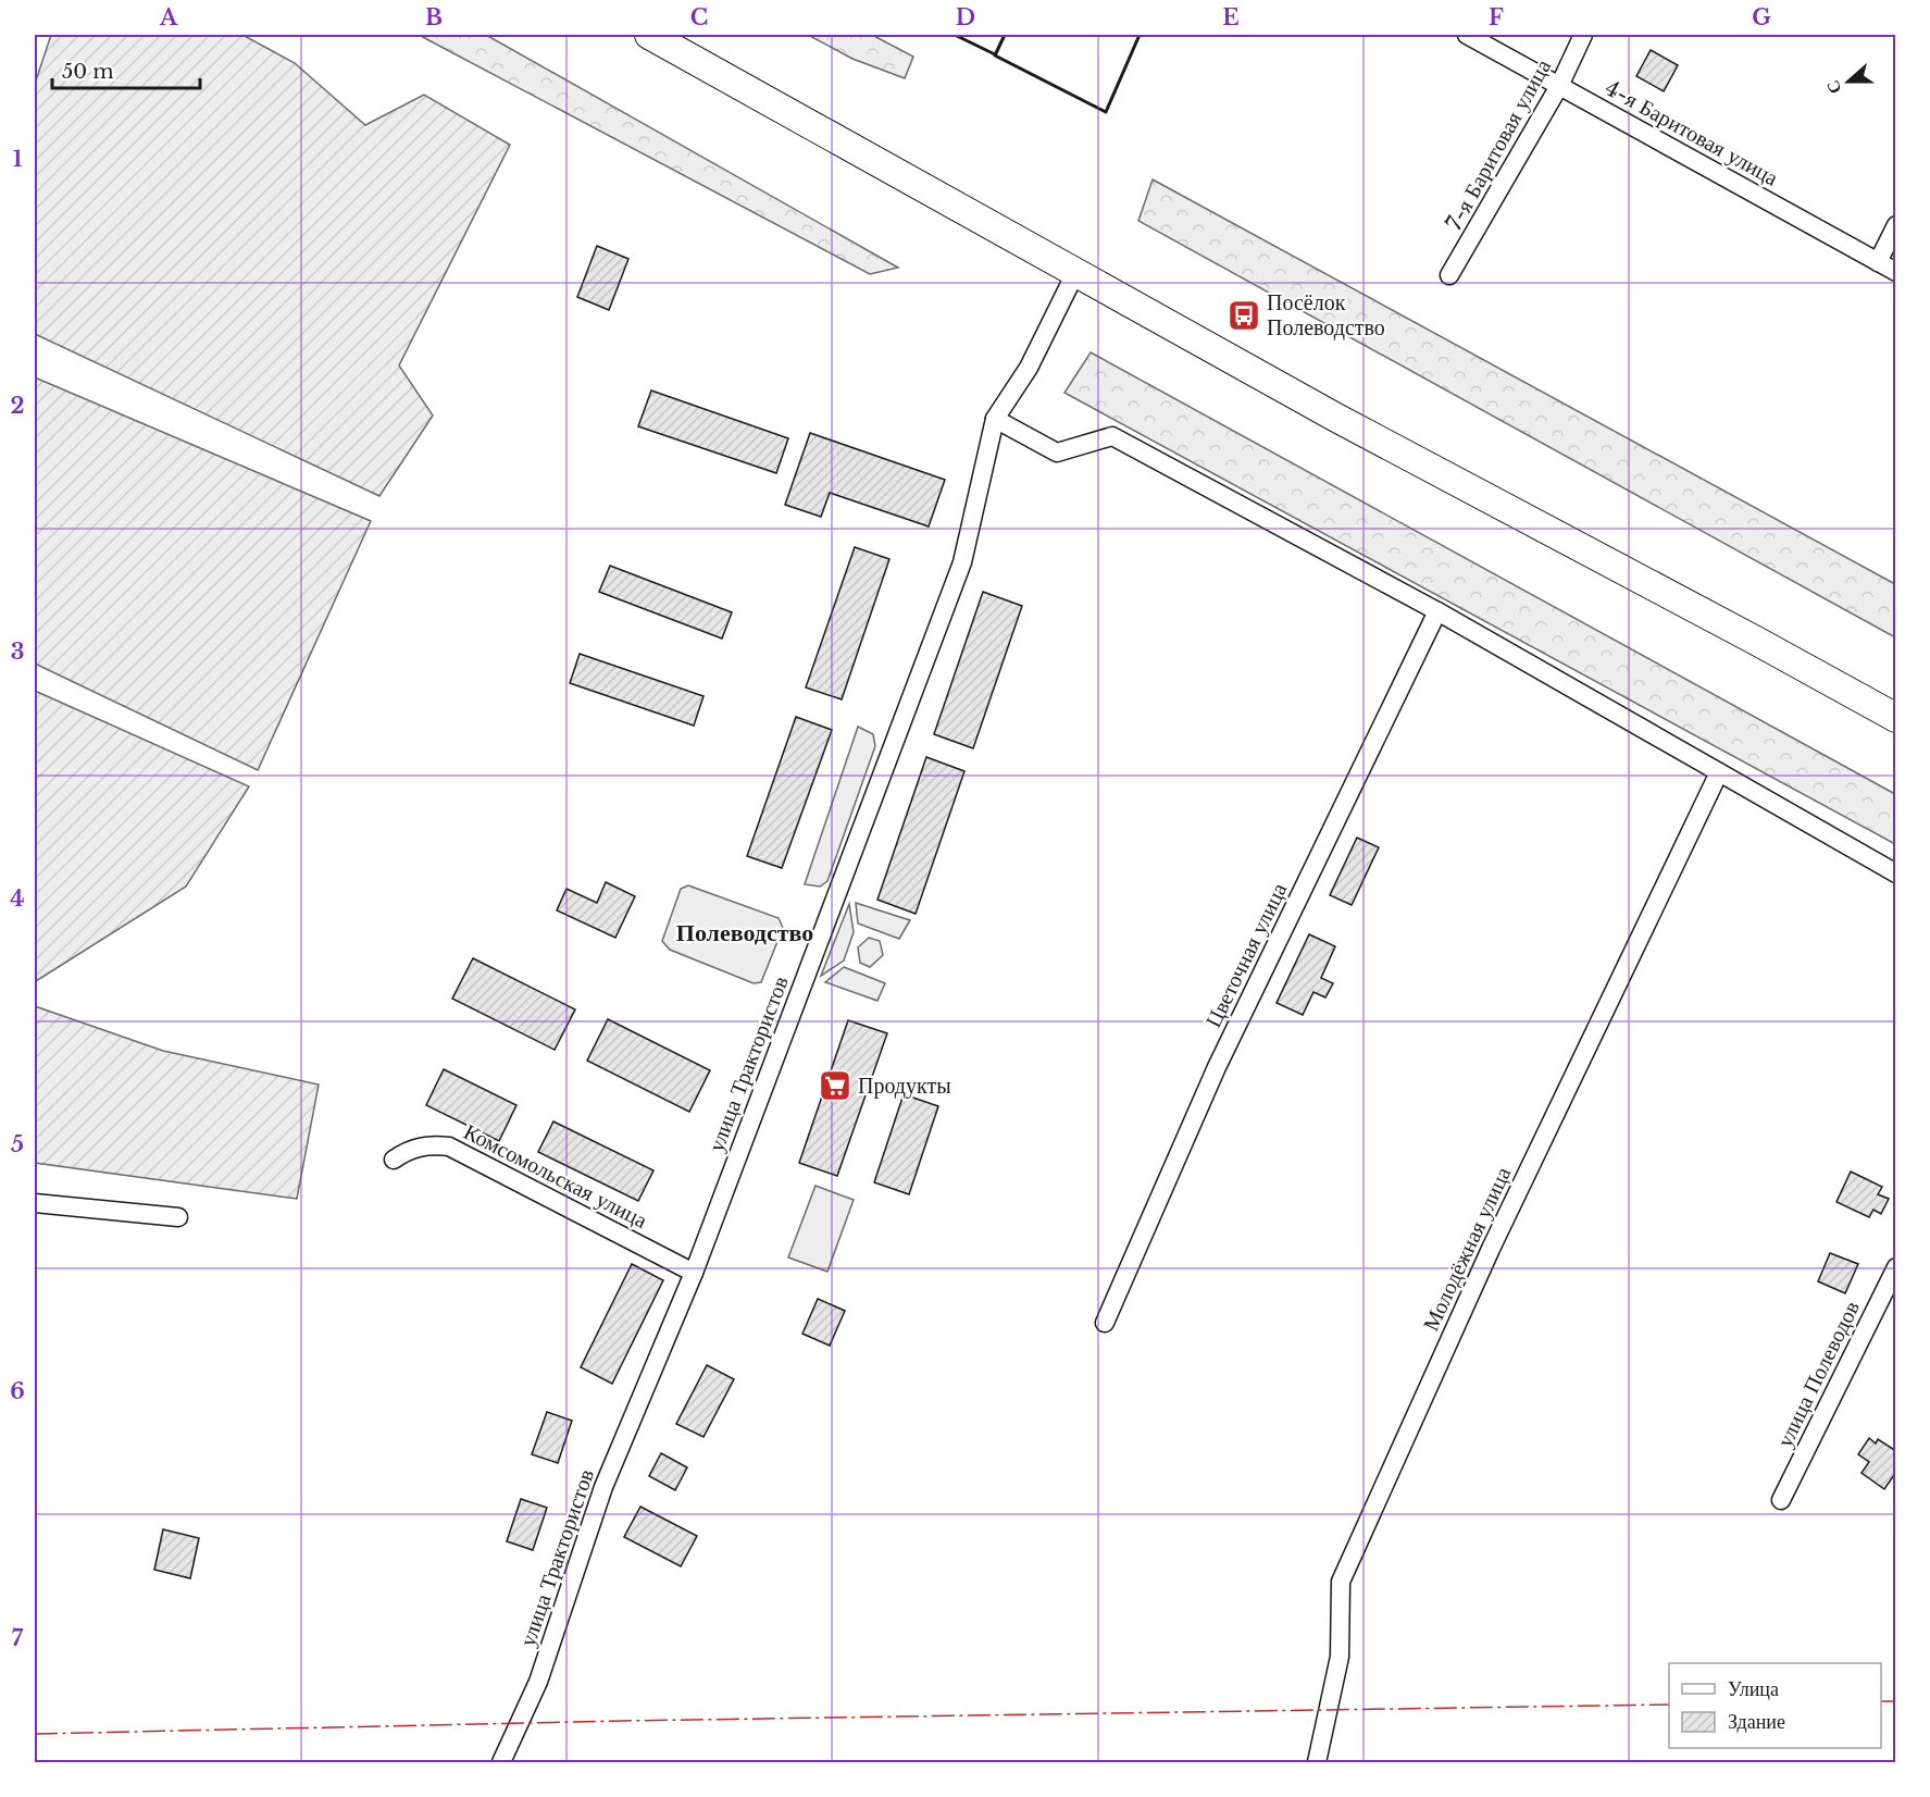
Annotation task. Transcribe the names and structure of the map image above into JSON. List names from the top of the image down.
{
  "streets": {
    "street": [
      "4-я Баритовая улица",
      "7-я Баритовая улица",
      "Цветочная улица",
      "улица Трактористов",
      "Комсомольская улица",
      "Молодёжная улица",
      "улица Полеводов"
    ]
  },
  "crossings": [
    ["4-я Баритовая улица", "7-я Баритовая улица"],
    ["улица Трактористов", "Комсомольская улица"]
  ],
  "districts": ["Полеводство"],
  "places": {
    "bus stop": ["Посёлок Полеводство"],
    "supermarket": ["Продукты"]
  },
  "legend": ["Улица", "Здание"],
  "scale_bar": "50 m",
  "north": "left",
  "grid": {
    "columns": [
      "A",
      "B",
      "C",
      "D",
      "E",
      "F",
      "G"
    ],
    "rows": [
      "1",
      "2",
      "3",
      "4",
      "5",
      "6",
      "7"
    ]
  }
}
